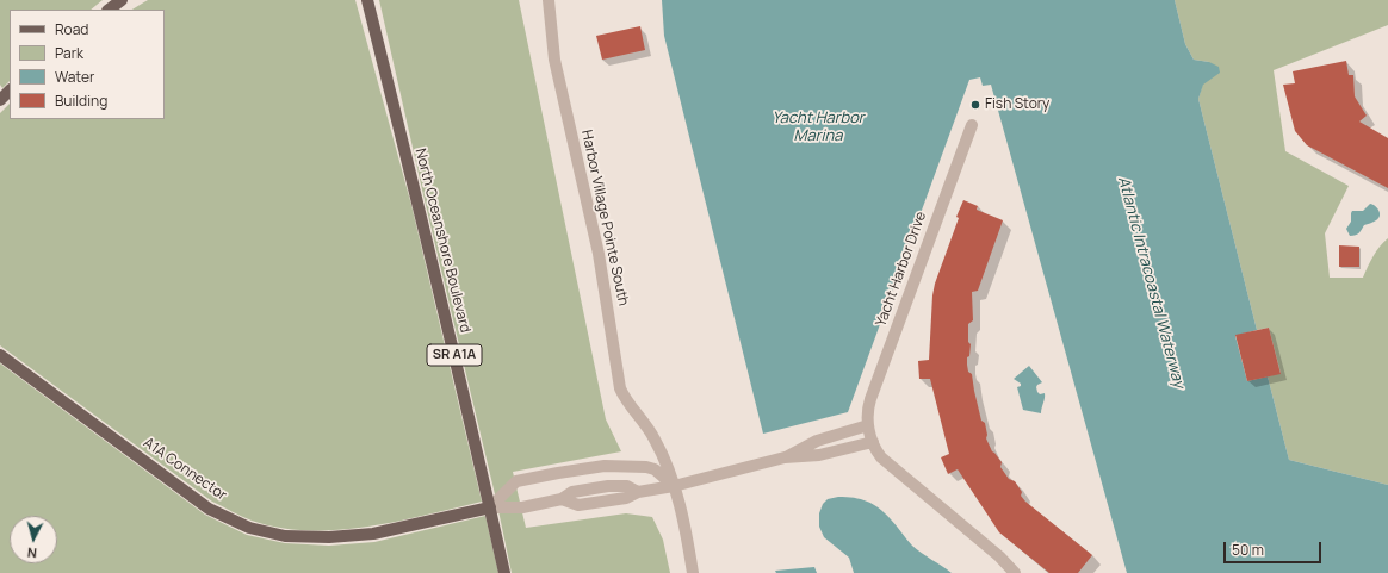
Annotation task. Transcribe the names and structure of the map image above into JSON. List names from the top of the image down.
{
  "streets": {
    "main road": ["North Oceanshore Boulevard", "SR A1A", "A1A Connector"],
    "street": ["Harbor Village Pointe South", "Yacht Harbor Drive"]
  },
  "crossings": [
    ["North Oceanshore Boulevard", "A1A Connector"]
  ],
  "water": ["Yacht Harbor Marina", "Atlantic Intracoastal Waterway"],
  "places": ["Fish Story"],
  "legend": [
    "Road",
    "Park",
    "Water",
    "Building"
  ],
  "scale_bar": "50 m",
  "north": "bottom"
}
